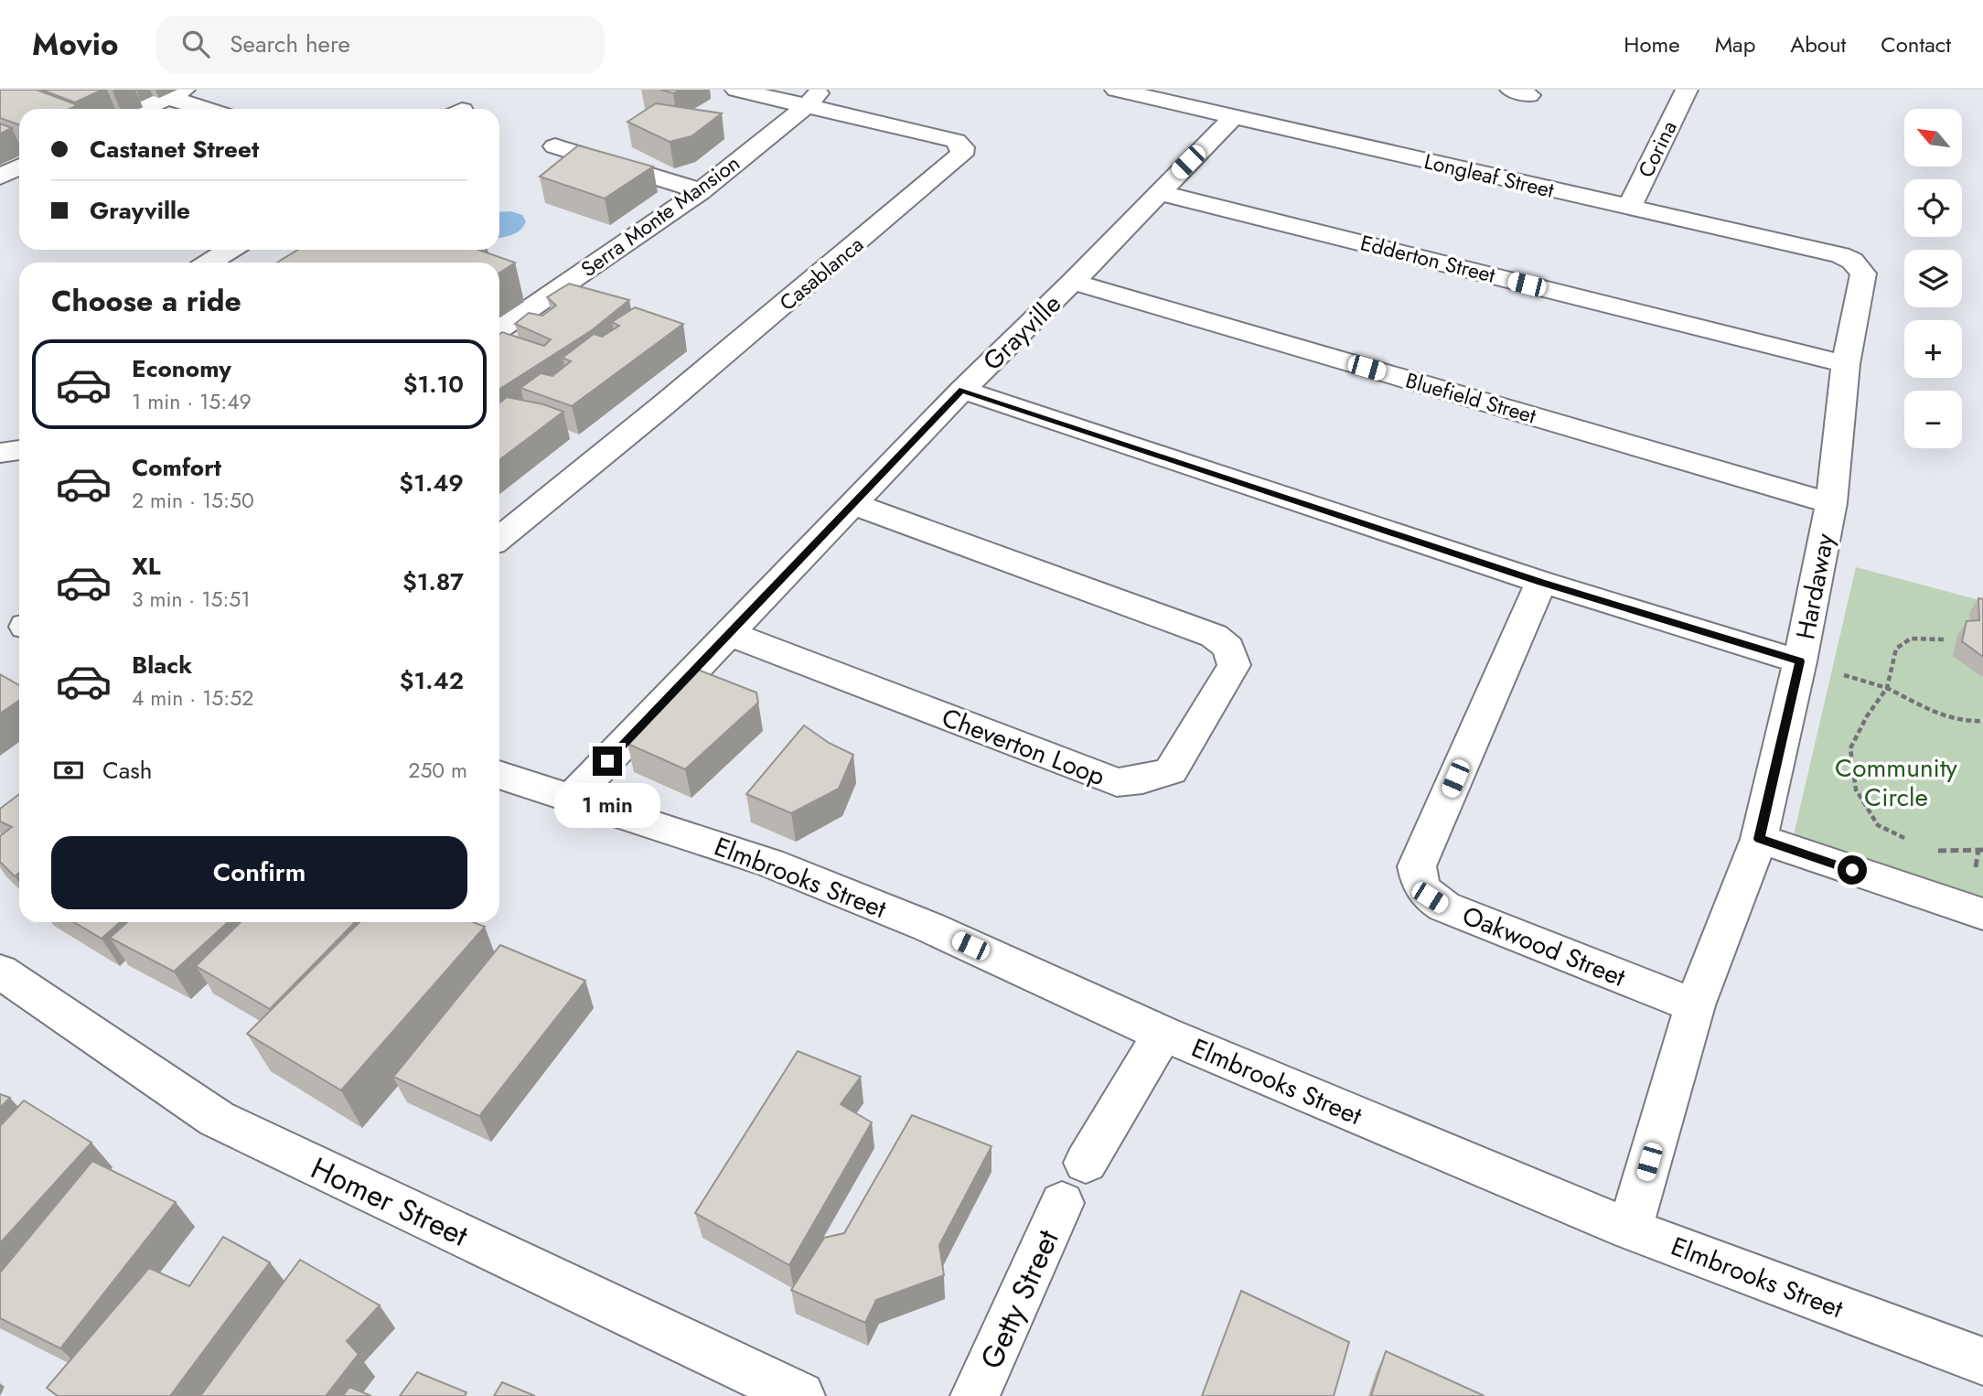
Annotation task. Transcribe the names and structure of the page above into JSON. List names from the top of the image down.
{
  "streets": {
    "street": [
      "Corina",
      "Longleaf Street",
      "Serra Monte Mansion",
      "Edderton Street",
      "Casablanca",
      "Grayville",
      "Bluefield Street",
      "Hardaway",
      "Cheverton Loop",
      "Elmbrooks Street",
      "Oakwood Street",
      "Homer Street",
      "Getty Street"
    ]
  },
  "crossings": [
    ["Corina", "Longleaf Street"],
    ["Longleaf Street", "Grayville"],
    ["Longleaf Street", "Hardaway"],
    ["Serra Monte Mansion", "Casablanca"],
    ["Edderton Street", "Grayville"],
    ["Edderton Street", "Hardaway"],
    ["Grayville", "Bluefield Street"],
    ["Grayville", "Cheverton Loop"],
    ["Grayville", "Elmbrooks Street"],
    ["Bluefield Street", "Hardaway"],
    ["Hardaway", "Elmbrooks Street"],
    ["Hardaway", "Oakwood Street"]
  ],
  "parks": ["Community Circle"],
  "north": "top left",
  "page": {
    "header": "Movio",
    "search": "Search here",
    "nav": [
      "Home",
      "Map",
      "About",
      "Contact"
    ],
    "map_buttons": ["+", "−"],
    "banner": ["Castanet Street", "Grayville"],
    "heading": "Choose a ride",
    "list": [
      {
        "name": "Economy",
        "note": "1 min · 15:49",
        "value": "$1.10"
      },
      {
        "name": "Comfort",
        "note": "2 min · 15:50",
        "value": "$1.49"
      },
      {
        "name": "XL",
        "note": "3 min · 15:51",
        "value": "$1.87"
      },
      {
        "name": "Black",
        "note": "4 min · 15:52",
        "value": "$1.42"
      }
    ],
    "pay": ["Cash", "250 m"],
    "bubble": "1 min",
    "buttons": "Confirm"
  }
}
